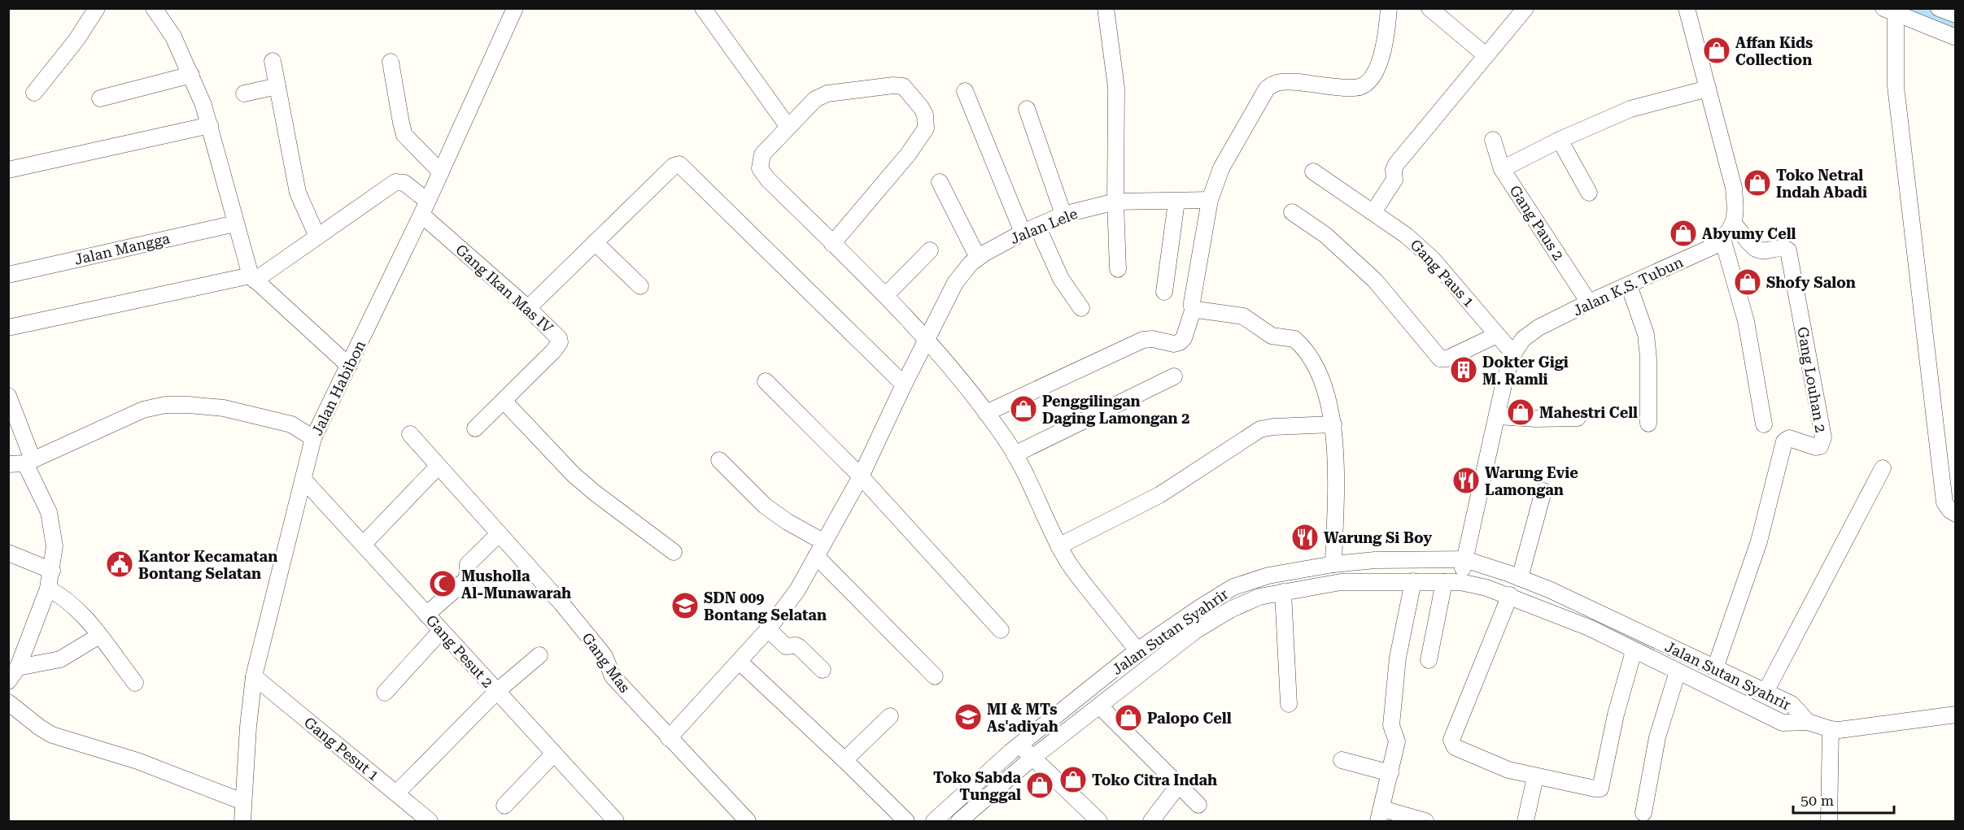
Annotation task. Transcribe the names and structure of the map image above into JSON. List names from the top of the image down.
{
  "streets": {
    "street": [
      "Gang Paus 2",
      "Jalan Lele",
      "Jalan Mangga",
      "Gang Paus 1",
      "Jalan K.S. Tubun",
      "Gang Ikan Mas IV",
      "Gang Louhan 2",
      "Jalan Habibon",
      "Jalan Sutan Syahrir",
      "Gang Pesut 2",
      "Gang Mas",
      "Gang Pesut 1"
    ]
  },
  "crossings": [
    ["Gang Paus 2", "Jalan K.S. Tubun"],
    ["Jalan Lele", "Gang Mas"],
    ["Gang Paus 1", "Jalan K.S. Tubun"],
    ["Jalan K.S. Tubun", "Gang Louhan 2"],
    ["Jalan K.S. Tubun", "Jalan Sutan Syahrir"],
    ["Gang Ikan Mas IV", "Jalan Habibon"],
    ["Gang Louhan 2", "Jalan Sutan Syahrir"],
    ["Jalan Habibon", "Gang Pesut 2"],
    ["Jalan Habibon", "Gang Pesut 1"]
  ],
  "places": {
    "shop": [
      "Affan Kids Collection",
      "Toko Netral Indah Abadi",
      "Abyumy Cell",
      "Shofy Salon",
      "Penggilingan Daging Lamongan 2",
      "Mahestri Cell",
      "Palopo Cell",
      "Toko Citra Indah",
      "Toko Sabda Tunggal"
    ],
    "building": ["Dokter Gigi M. Ramli"],
    "restaurant": ["Warung Evie Lamongan", "Warung Si Boy"],
    "public building": ["Kantor Kecamatan Bontang Selatan"],
    "mosque": ["Musholla Al-Munawarah"],
    "school or university": ["SDN 009 Bontang Selatan", "MI & MTs As'adiyah"]
  },
  "scale_bar": "50 m"
}
